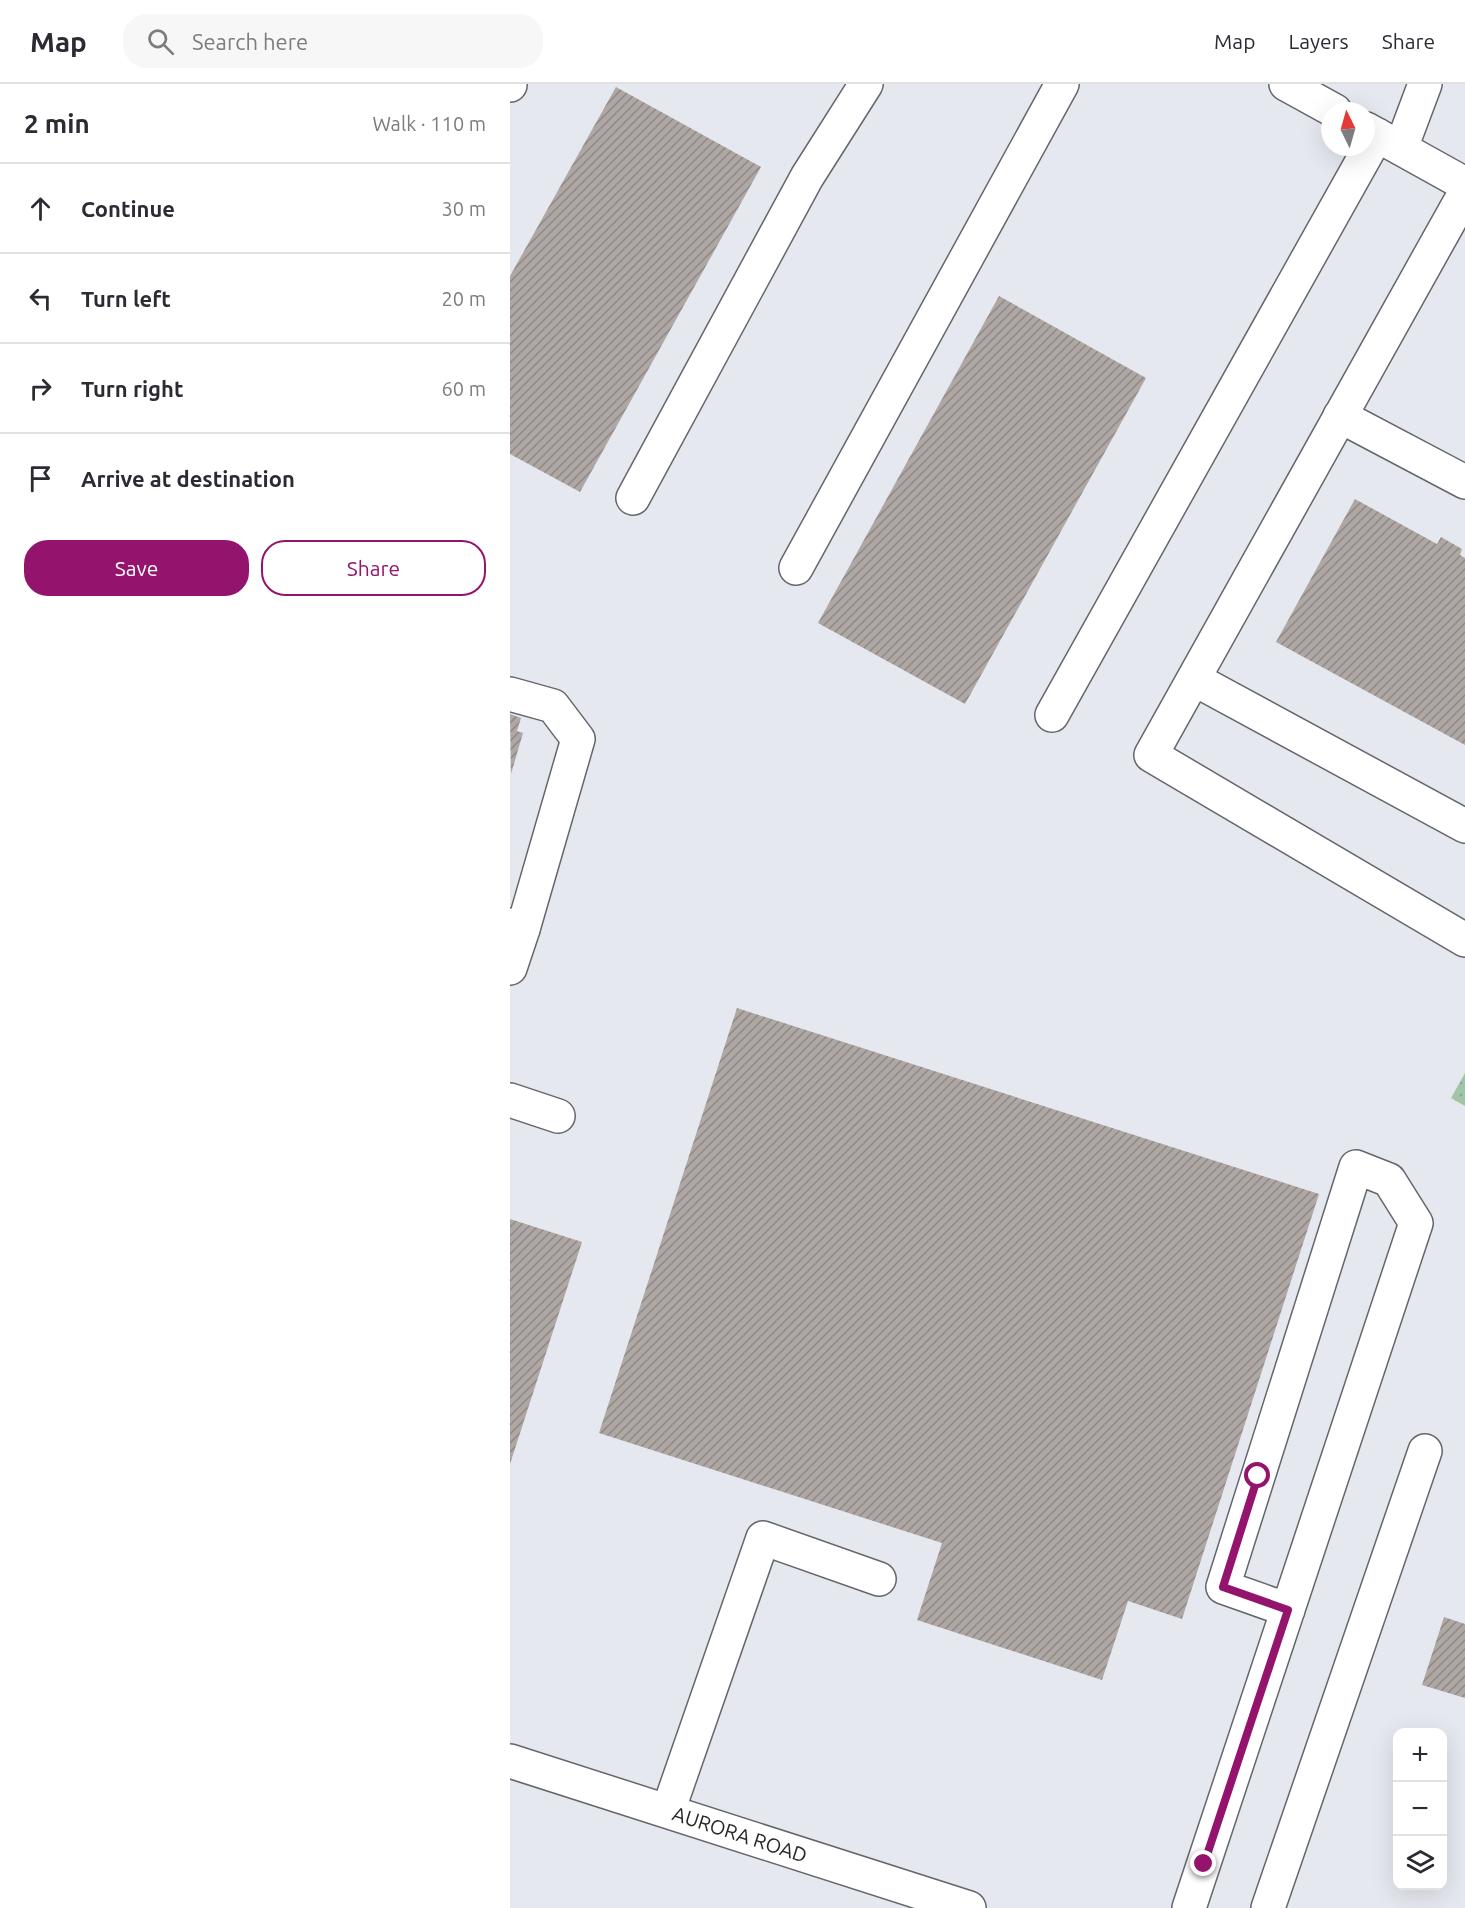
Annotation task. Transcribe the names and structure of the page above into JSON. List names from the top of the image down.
{
  "streets": {
    "main road": ["AURORA ROAD"]
  },
  "north": "top",
  "page": {
    "header": "Map",
    "search": "Search here",
    "nav": ["Map", "Layers", "Share"],
    "heading": ["2 min", "Walk · 110 m"],
    "list": [
      ["Continue", "30 m"],
      ["Turn left", "20 m"],
      ["Turn right", "60 m"],
      "Arrive at destination"
    ],
    "buttons": ["Save", "Share"],
    "map_buttons": ["+", "−"]
  }
}
